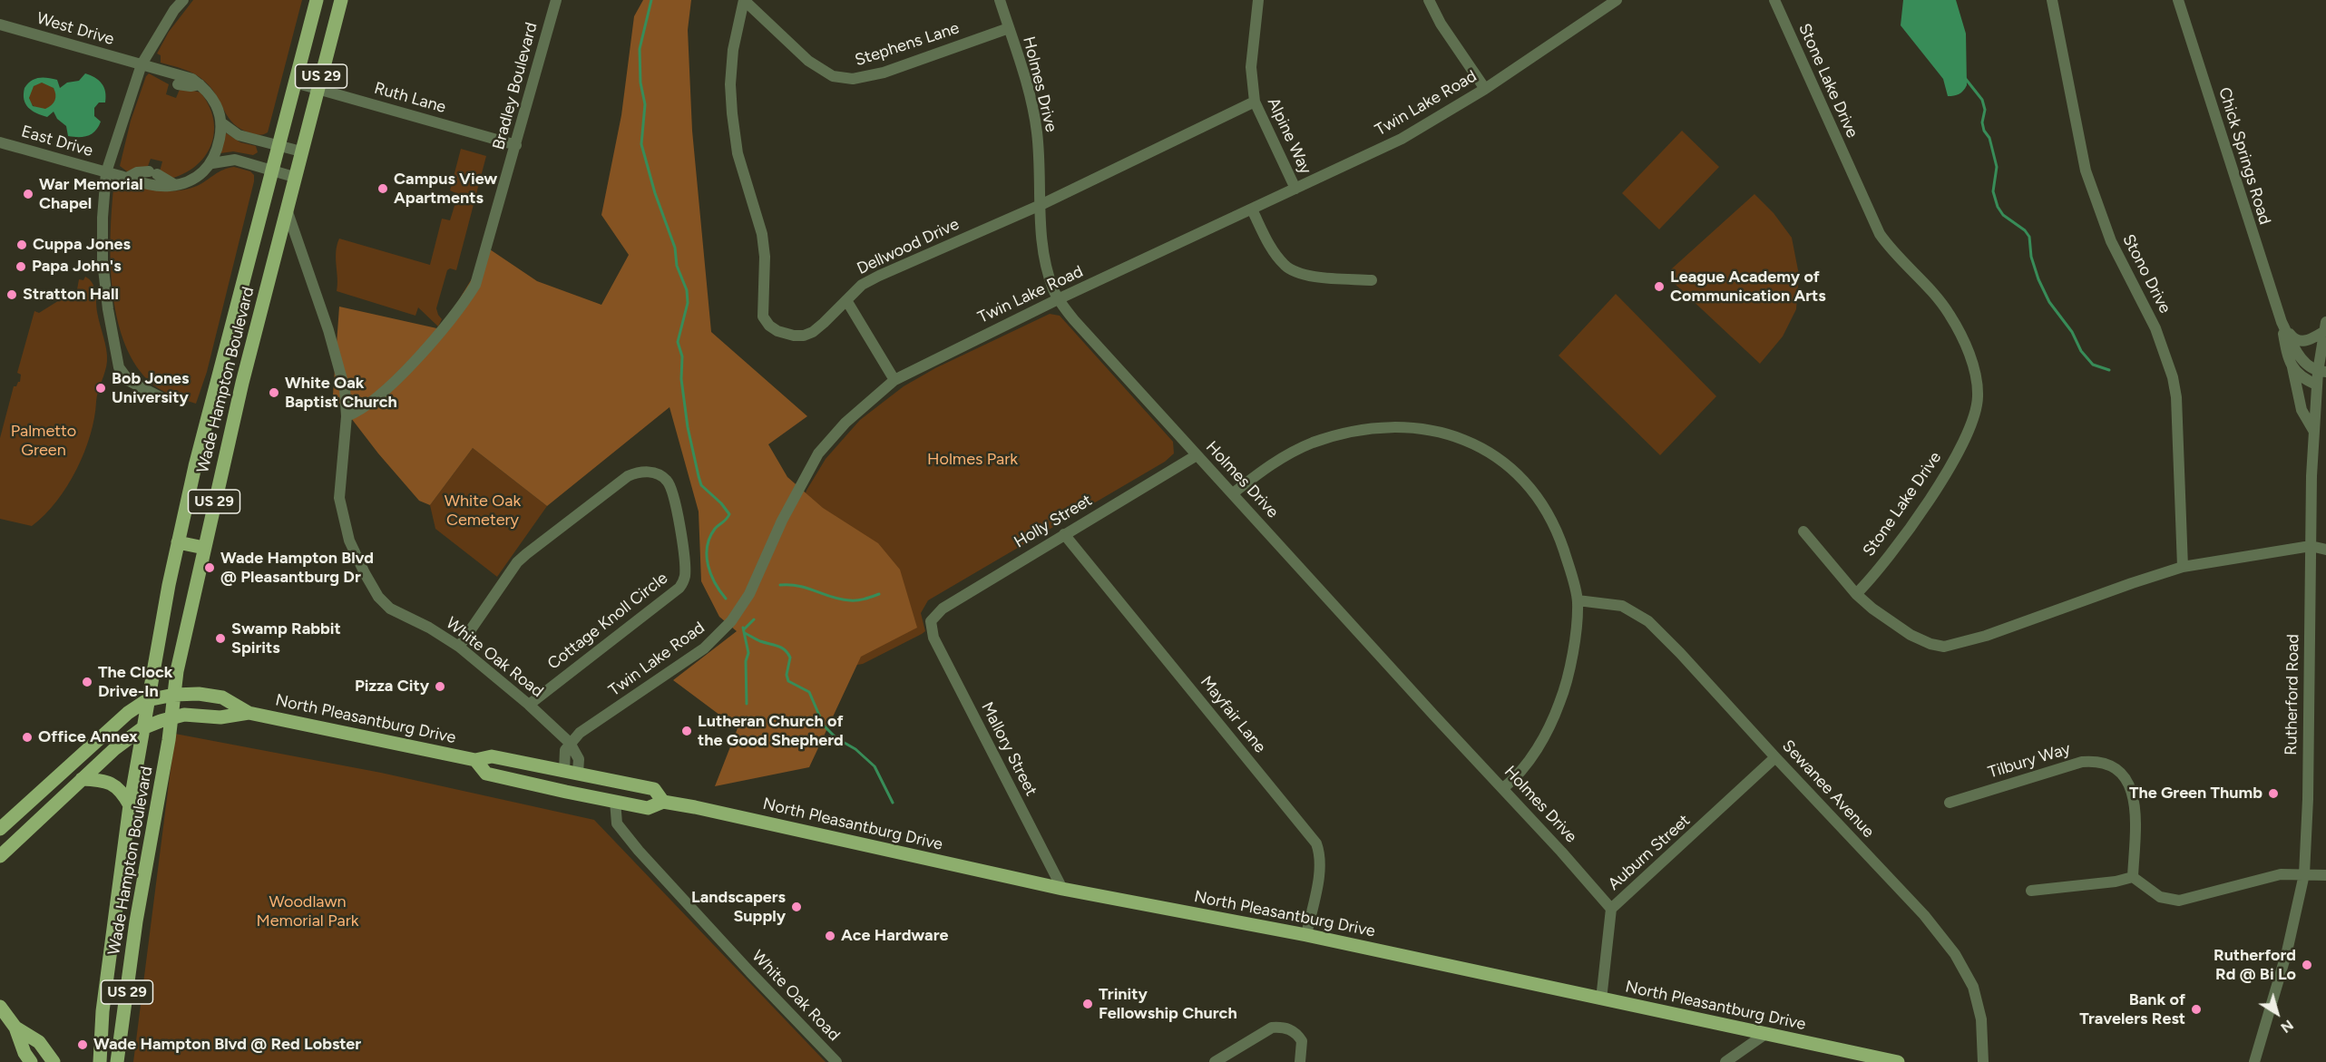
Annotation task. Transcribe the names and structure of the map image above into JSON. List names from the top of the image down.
{
  "streets": {
    "main road": ["US 29", "Wade Hampton Boulevard", "North Pleasantburg Drive"],
    "street": [
      "West Drive",
      "Stephens Lane",
      "Stone Lake Drive",
      "Holmes Drive",
      "Bradley Boulevard",
      "Ruth Lane",
      "Twin Lake Road",
      "Alpine Way",
      "East Drive",
      "Chick Springs Road",
      "Dellwood Drive",
      "Stono Drive",
      "Holly Street",
      "Cottage Knoll Circle",
      "White Oak Road",
      "Rutherford Road",
      "Mayfair Lane",
      "Mallory Street",
      "Tilbury Way",
      "Sewanee Avenue",
      "Auburn Street"
    ]
  },
  "crossings": [
    ["Stephens Lane", "Holmes Drive"],
    ["Stephens Lane", "Dellwood Drive"],
    ["Holmes Drive", "Twin Lake Road"],
    ["Holmes Drive", "Dellwood Drive"],
    ["Holmes Drive", "Holly Street"],
    ["Holmes Drive", "Auburn Street"],
    ["Bradley Boulevard", "Ruth Lane"],
    ["Bradley Boulevard", "White Oak Road"],
    ["Ruth Lane", "Wade Hampton Boulevard"],
    ["Twin Lake Road", "Alpine Way"],
    ["Twin Lake Road", "White Oak Road"],
    ["Alpine Way", "Dellwood Drive"],
    ["Chick Springs Road", "Rutherford Road"],
    ["Wade Hampton Boulevard", "White Oak Road"],
    ["Wade Hampton Boulevard", "North Pleasantburg Drive"],
    ["Holly Street", "Mayfair Lane"],
    ["Holly Street", "Mallory Street"],
    ["Cottage Knoll Circle", "White Oak Road"],
    ["White Oak Road", "North Pleasantburg Drive"],
    ["Mayfair Lane", "North Pleasantburg Drive"],
    ["North Pleasantburg Drive", "Mallory Street"],
    ["North Pleasantburg Drive", "Auburn Street"],
    ["Sewanee Avenue", "Auburn Street"]
  ],
  "parks": [
    "Palmetto Green",
    "Holmes Park",
    "White Oak Cemetery",
    "Woodlawn Memorial Park"
  ],
  "places": [
    "Campus View Apartments",
    "War Memorial Chapel",
    "Cuppa Jones",
    "Papa John's",
    "League Academy of Communication Arts",
    "Stratton Hall",
    "Bob Jones University",
    "White Oak Baptist Church",
    "Wade Hampton Blvd @ Pleasantburg Dr",
    "Swamp Rabbit Spirits",
    "The Clock Drive-In",
    "Pizza City",
    "Lutheran Church of the Good Shepherd",
    "Office Annex",
    "The Green Thumb",
    "Landscapers Supply",
    "Ace Hardware",
    "Rutherford Rd @ Bi Lo",
    "Trinity Fellowship Church",
    "Bank of Travelers Rest",
    "Wade Hampton Blvd @ Red Lobster"
  ],
  "north": "bottom right"
}
